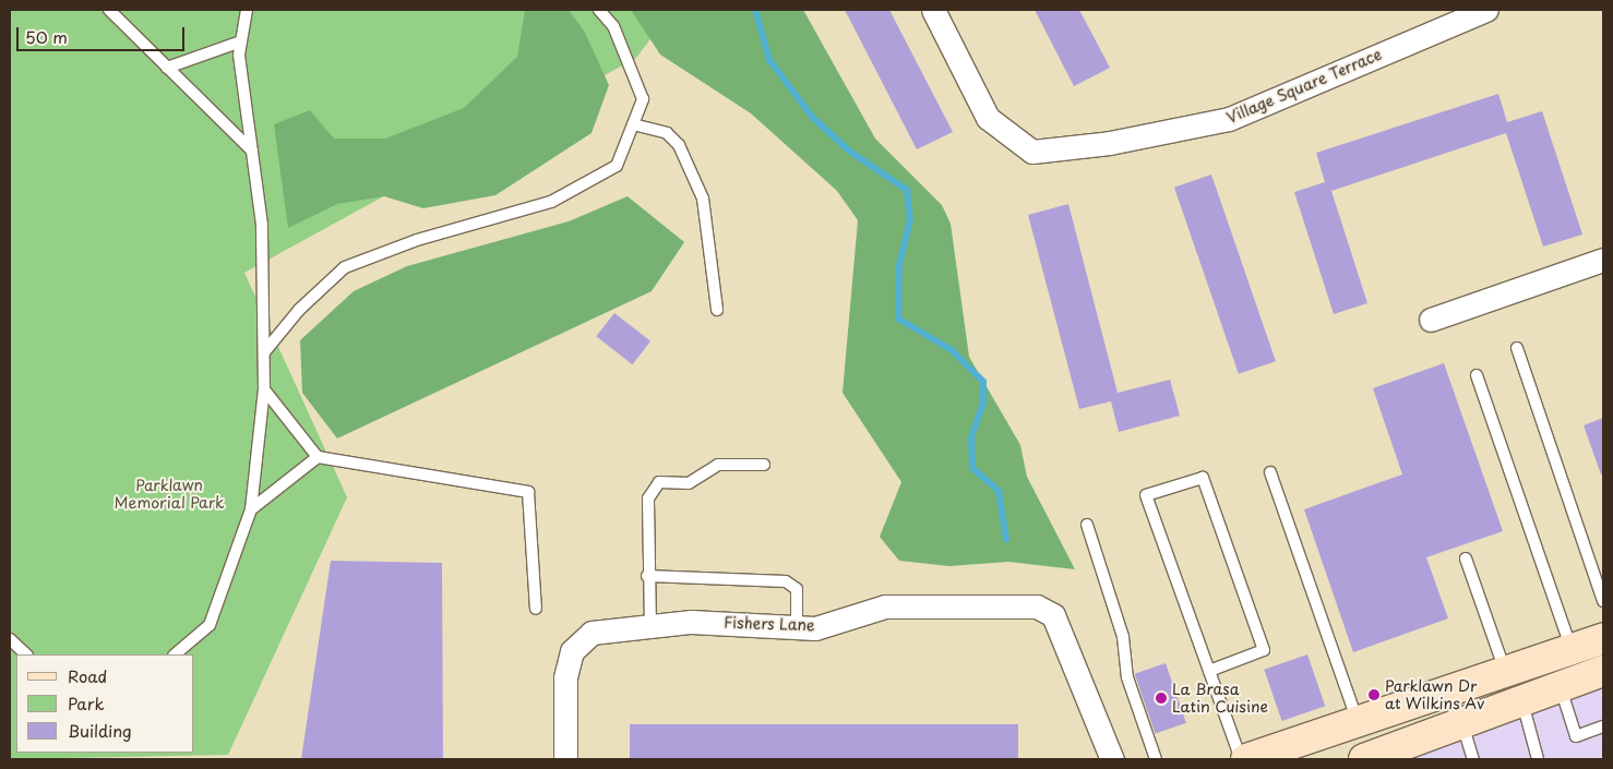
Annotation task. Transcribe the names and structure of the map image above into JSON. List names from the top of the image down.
{
  "streets": {
    "street": ["Village Square Terrace", "Fishers Lane"]
  },
  "parks": ["Parklawn Memorial Park"],
  "places": ["Parklawn Dr at Wilkins Av", "La Brasa Latin Cuisine"],
  "legend": ["Road", "Park", "Building"],
  "scale_bar": "50 m"
}
